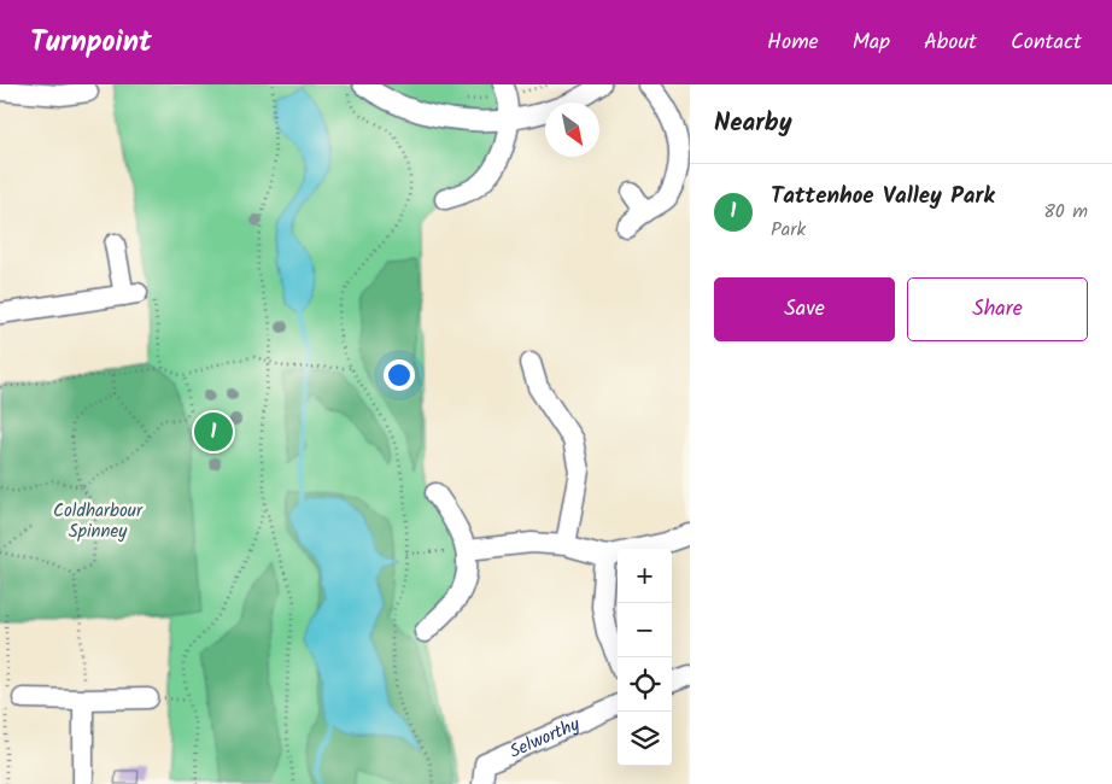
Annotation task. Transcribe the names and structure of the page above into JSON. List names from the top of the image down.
{
  "streets": {
    "street": ["Selworthy"]
  },
  "parks": ["Coldharbour Spinney"],
  "north": "bottom right",
  "page": {
    "header": "Turnpoint",
    "nav": [
      "Home",
      "Map",
      "About",
      "Contact"
    ],
    "heading": "Nearby",
    "list": [
      {
        "mark": "1",
        "name": "Tattenhoe Valley Park",
        "note": "Park",
        "value": "80 m"
      }
    ],
    "buttons": ["Save", "Share"],
    "pins": "1",
    "map_buttons": ["+", "−"]
  }
}
